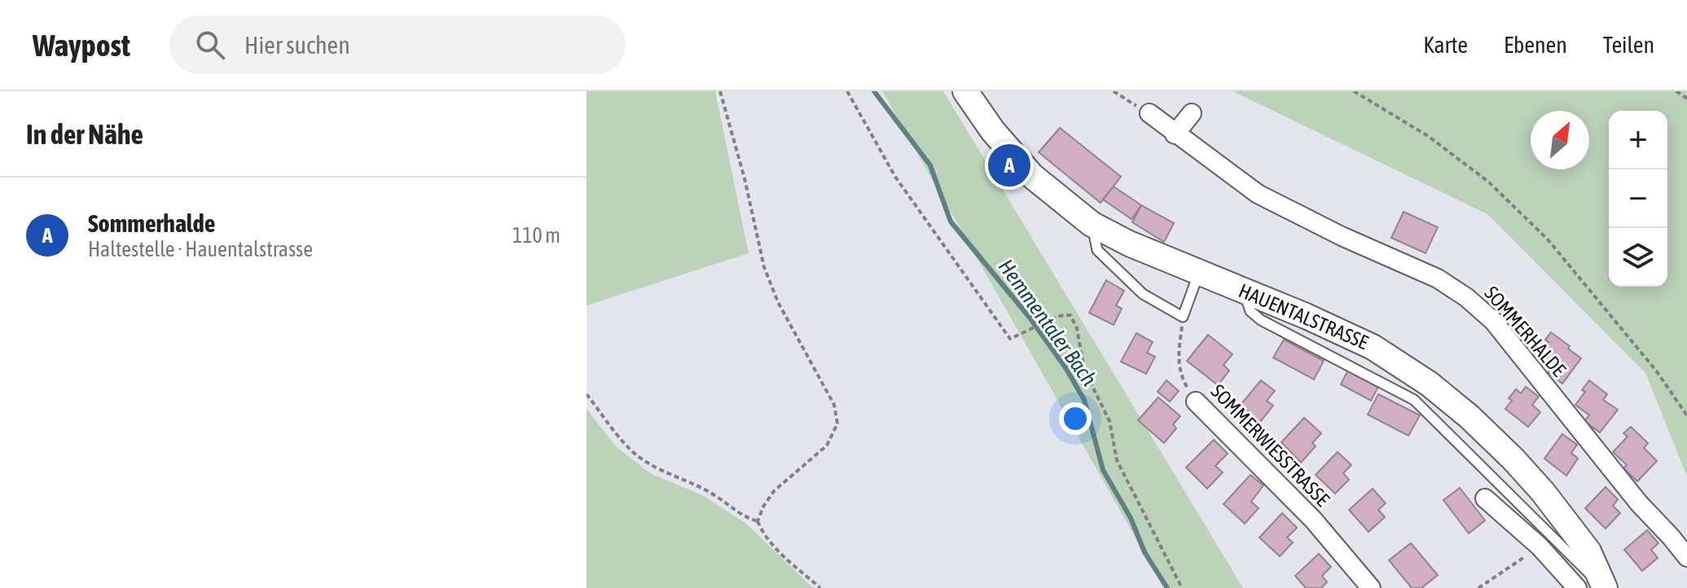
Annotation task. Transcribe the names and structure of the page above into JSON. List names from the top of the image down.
{
  "streets": {
    "street": ["HAUENTALSTRASSE", "SOMMERHALDE", "SOMMERWIESSTRASSE"]
  },
  "water": ["Hemmentaler Bach"],
  "north": "top right",
  "page": {
    "header": "Waypost",
    "search": "Hier suchen",
    "nav": ["Karte", "Ebenen", "Teilen"],
    "heading": "In der Nähe",
    "map_buttons": ["+", "−"],
    "pins": "A",
    "list": [
      {
        "mark": "A",
        "name": "Sommerhalde",
        "note": "Haltestelle · Hauentalstrasse",
        "value": "110 m"
      }
    ]
  }
}
